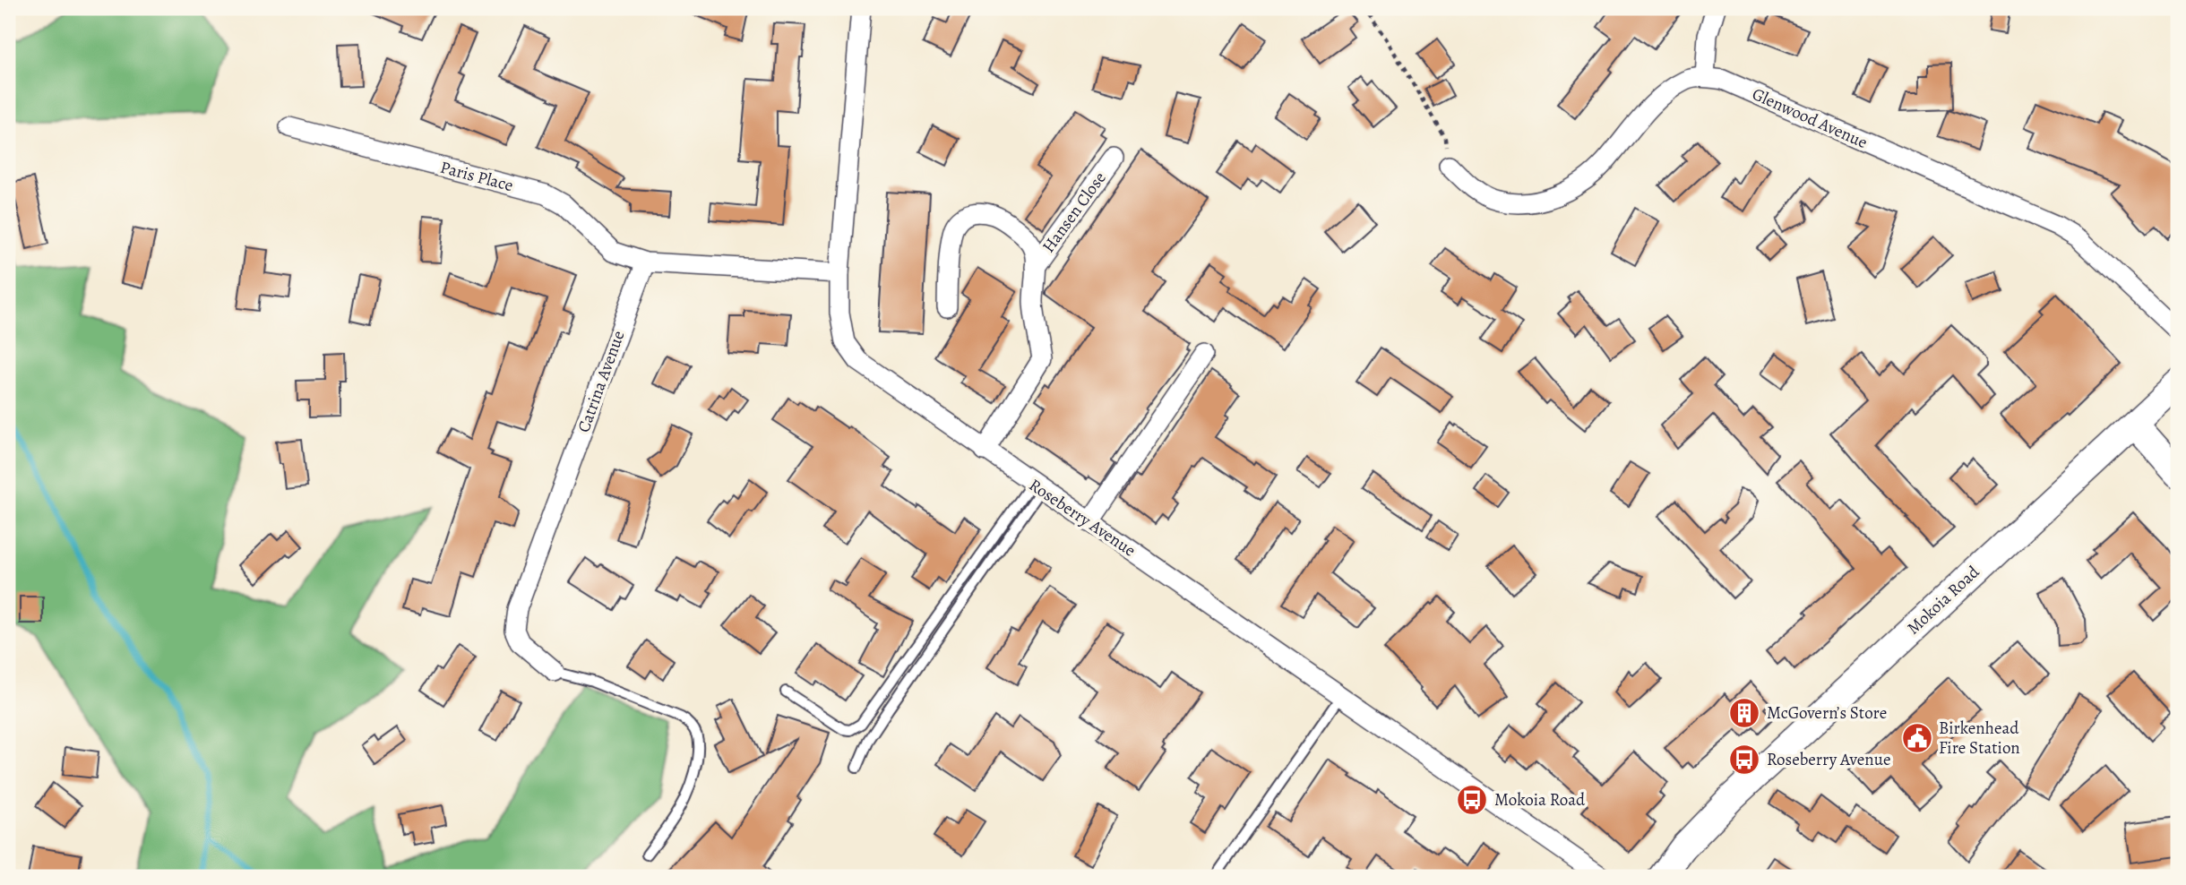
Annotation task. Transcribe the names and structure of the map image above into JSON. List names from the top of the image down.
{
  "streets": {
    "main road": ["Mokoia Road"],
    "street": [
      "Glenwood Avenue",
      "Paris Place",
      "Hansen Close",
      "Catrina Avenue",
      "Roseberry Avenue"
    ]
  },
  "crossings": [
    ["Paris Place", "Catrina Avenue"],
    ["Hansen Close", "Roseberry Avenue"]
  ],
  "places": {
    "building": ["McGovern’s Store"],
    "public building": ["Birkenhead Fire Station"],
    "bus stop": ["Roseberry Avenue", "Mokoia Road"]
  }
}
